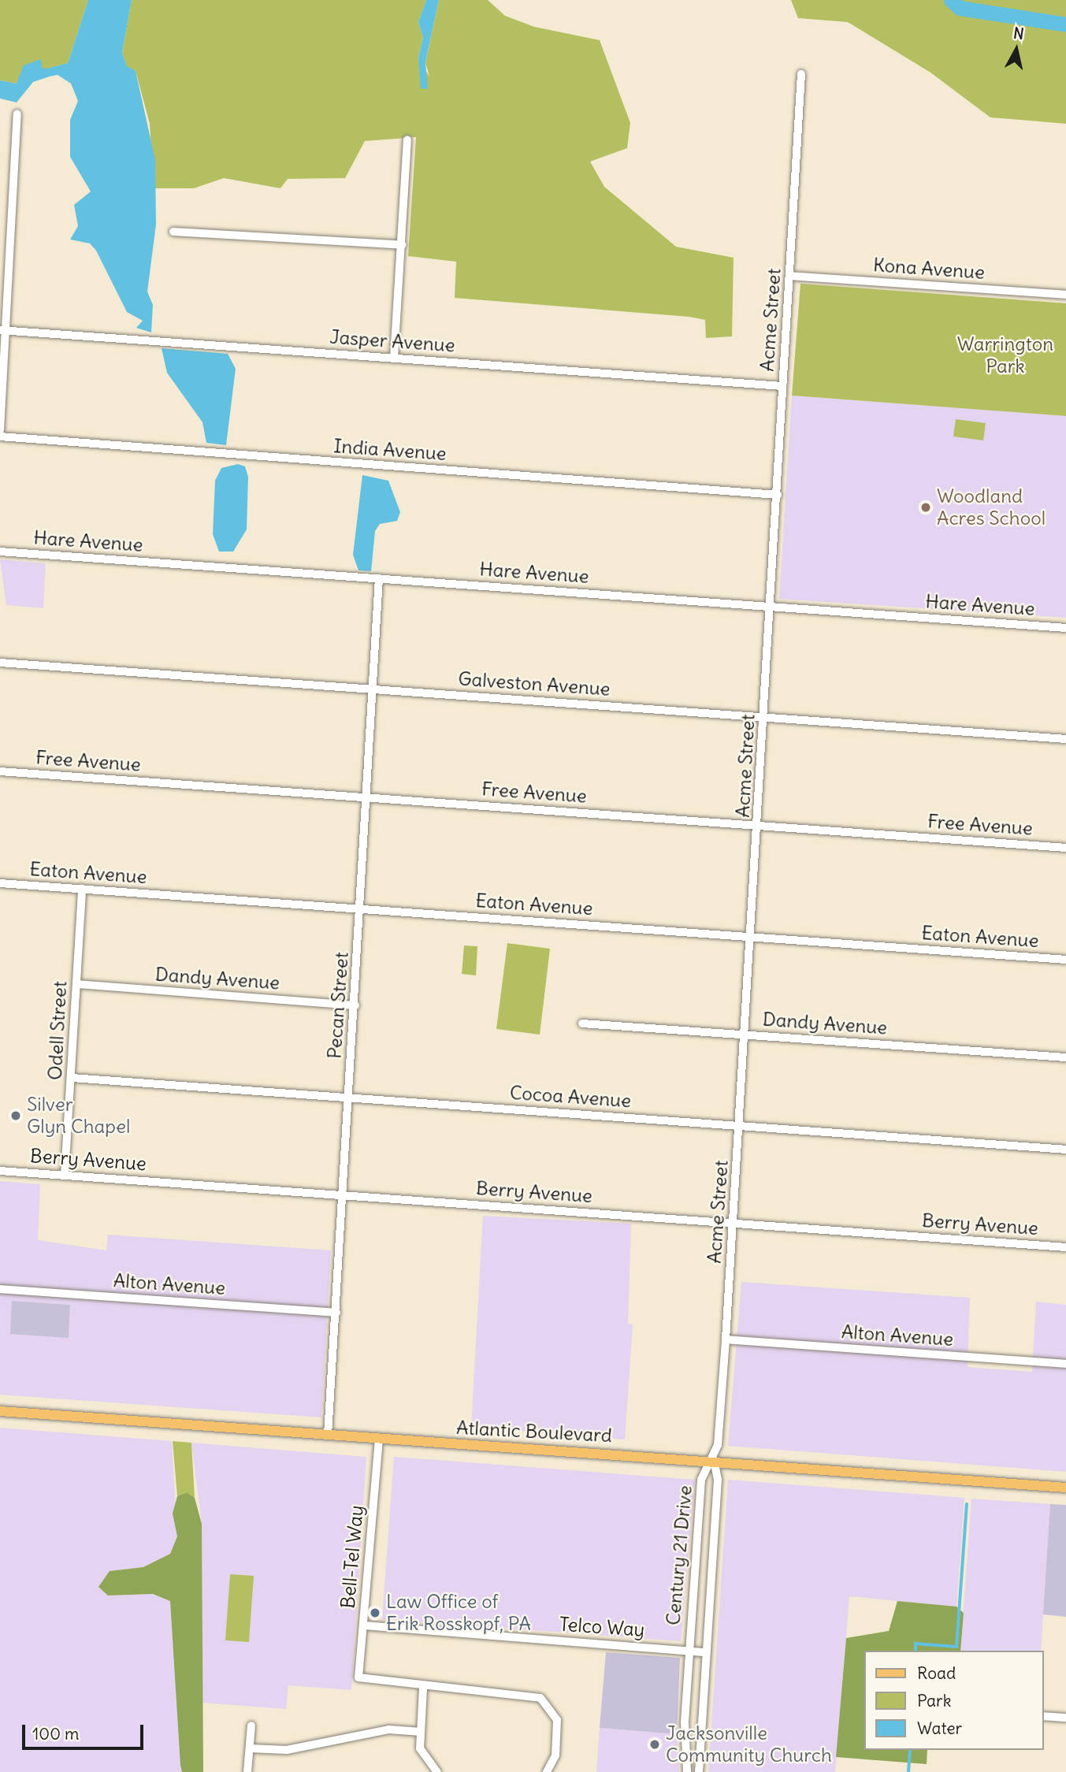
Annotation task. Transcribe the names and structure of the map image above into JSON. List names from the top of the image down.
{
  "streets": {
    "main road": ["Atlantic Boulevard"],
    "street": [
      "Kona Avenue",
      "Acme Street",
      "Jasper Avenue",
      "India Avenue",
      "Hare Avenue",
      "Galveston Avenue",
      "Free Avenue",
      "Eaton Avenue",
      "Dandy Avenue",
      "Pecan Street",
      "Odell Street",
      "Cocoa Avenue",
      "Berry Avenue",
      "Alton Avenue",
      "Century 21 Drive",
      "Bell-Tel Way",
      "Telco Way"
    ]
  },
  "crossings": [
    ["Kona Avenue", "Acme Street"],
    ["Acme Street", "Jasper Avenue"],
    ["Acme Street", "India Avenue"],
    ["Acme Street", "Hare Avenue"],
    ["Acme Street", "Galveston Avenue"],
    ["Acme Street", "Free Avenue"],
    ["Acme Street", "Eaton Avenue"],
    ["Acme Street", "Dandy Avenue"],
    ["Acme Street", "Cocoa Avenue"],
    ["Acme Street", "Berry Avenue"],
    ["Acme Street", "Alton Avenue"],
    ["Acme Street", "Atlantic Boulevard"],
    ["Acme Street", "Century 21 Drive"],
    ["Hare Avenue", "Pecan Street"],
    ["Galveston Avenue", "Pecan Street"],
    ["Free Avenue", "Pecan Street"],
    ["Eaton Avenue", "Pecan Street"],
    ["Eaton Avenue", "Odell Street"],
    ["Dandy Avenue", "Pecan Street"],
    ["Dandy Avenue", "Odell Street"],
    ["Pecan Street", "Cocoa Avenue"],
    ["Pecan Street", "Berry Avenue"],
    ["Pecan Street", "Alton Avenue"],
    ["Pecan Street", "Atlantic Boulevard"],
    ["Odell Street", "Cocoa Avenue"],
    ["Odell Street", "Berry Avenue"],
    ["Atlantic Boulevard", "Century 21 Drive"],
    ["Atlantic Boulevard", "Bell-Tel Way"],
    ["Century 21 Drive", "Telco Way"],
    ["Bell-Tel Way", "Telco Way"]
  ],
  "parks": ["Warrington Park"],
  "places": [
    "Woodland Acres School",
    "Silver Glyn Chapel",
    "Law Office of Erik Rosskopf, PA",
    "Jacksonville Community Church"
  ],
  "legend": ["Road", "Park", "Water"],
  "scale_bar": "100 m",
  "north": "top"
}
